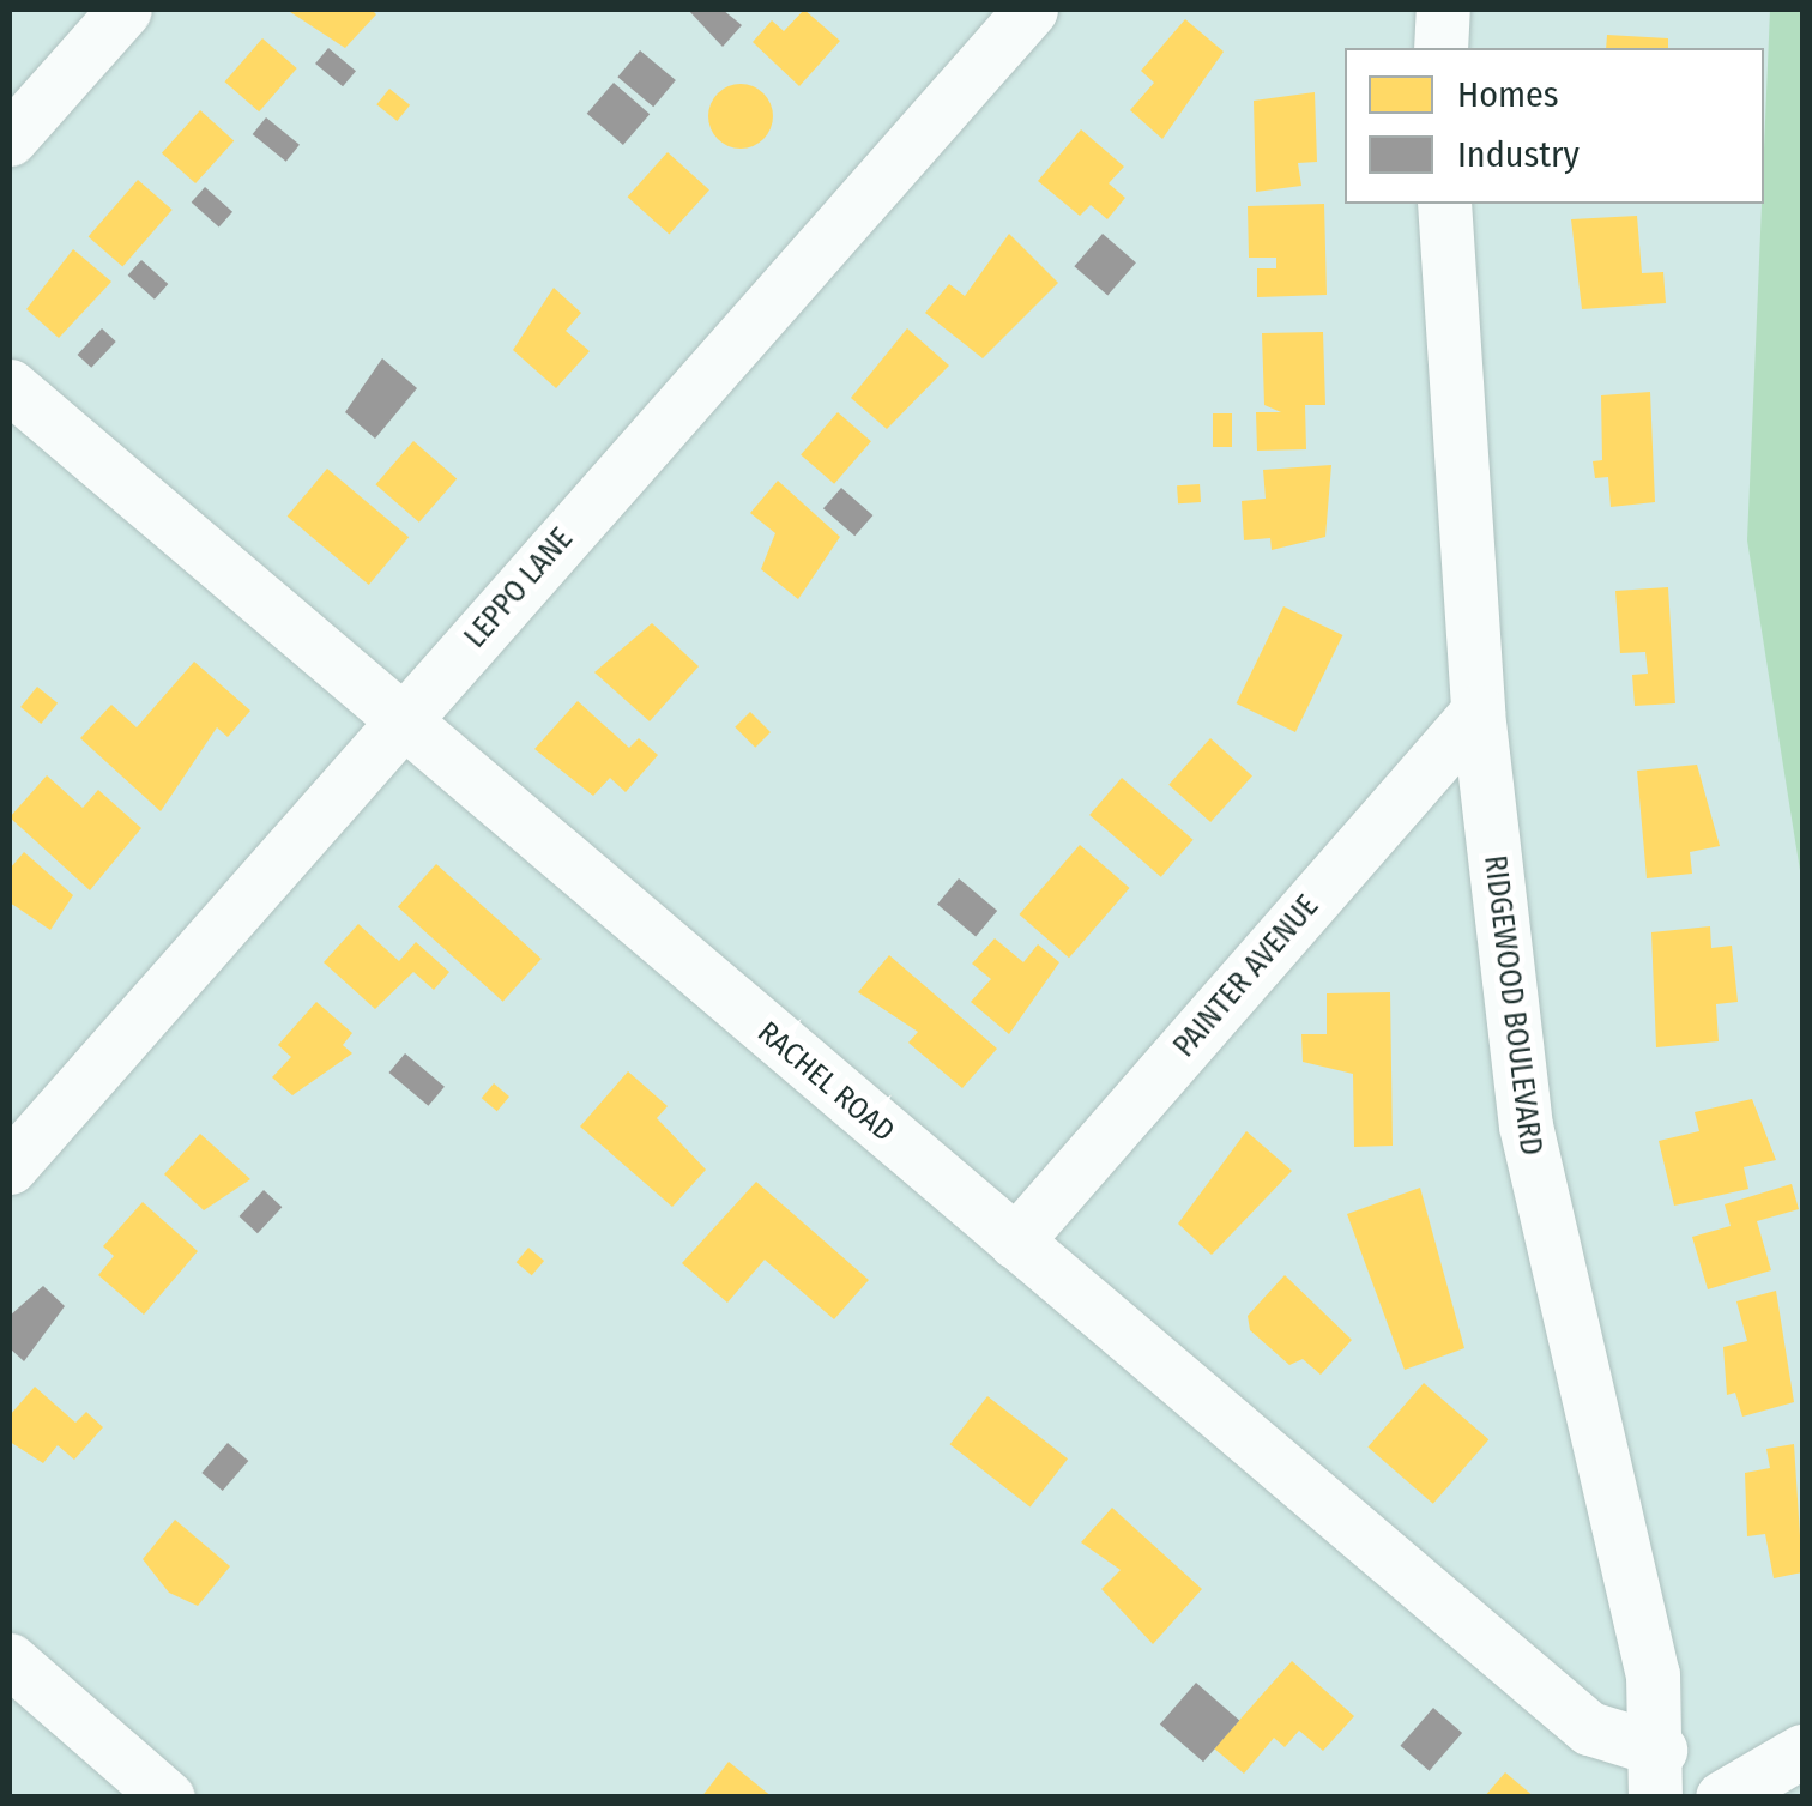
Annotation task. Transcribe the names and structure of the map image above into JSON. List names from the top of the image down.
{
  "streets": {
    "street": [
      "LEPPO LANE",
      "PAINTER AVENUE",
      "RIDGEWOOD BOULEVARD",
      "RACHEL ROAD"
    ]
  },
  "crossings": [
    ["LEPPO LANE", "RACHEL ROAD"],
    ["PAINTER AVENUE", "RIDGEWOOD BOULEVARD"],
    ["PAINTER AVENUE", "RACHEL ROAD"],
    ["RIDGEWOOD BOULEVARD", "RACHEL ROAD"]
  ],
  "legend": ["Homes", "Industry"]
}
